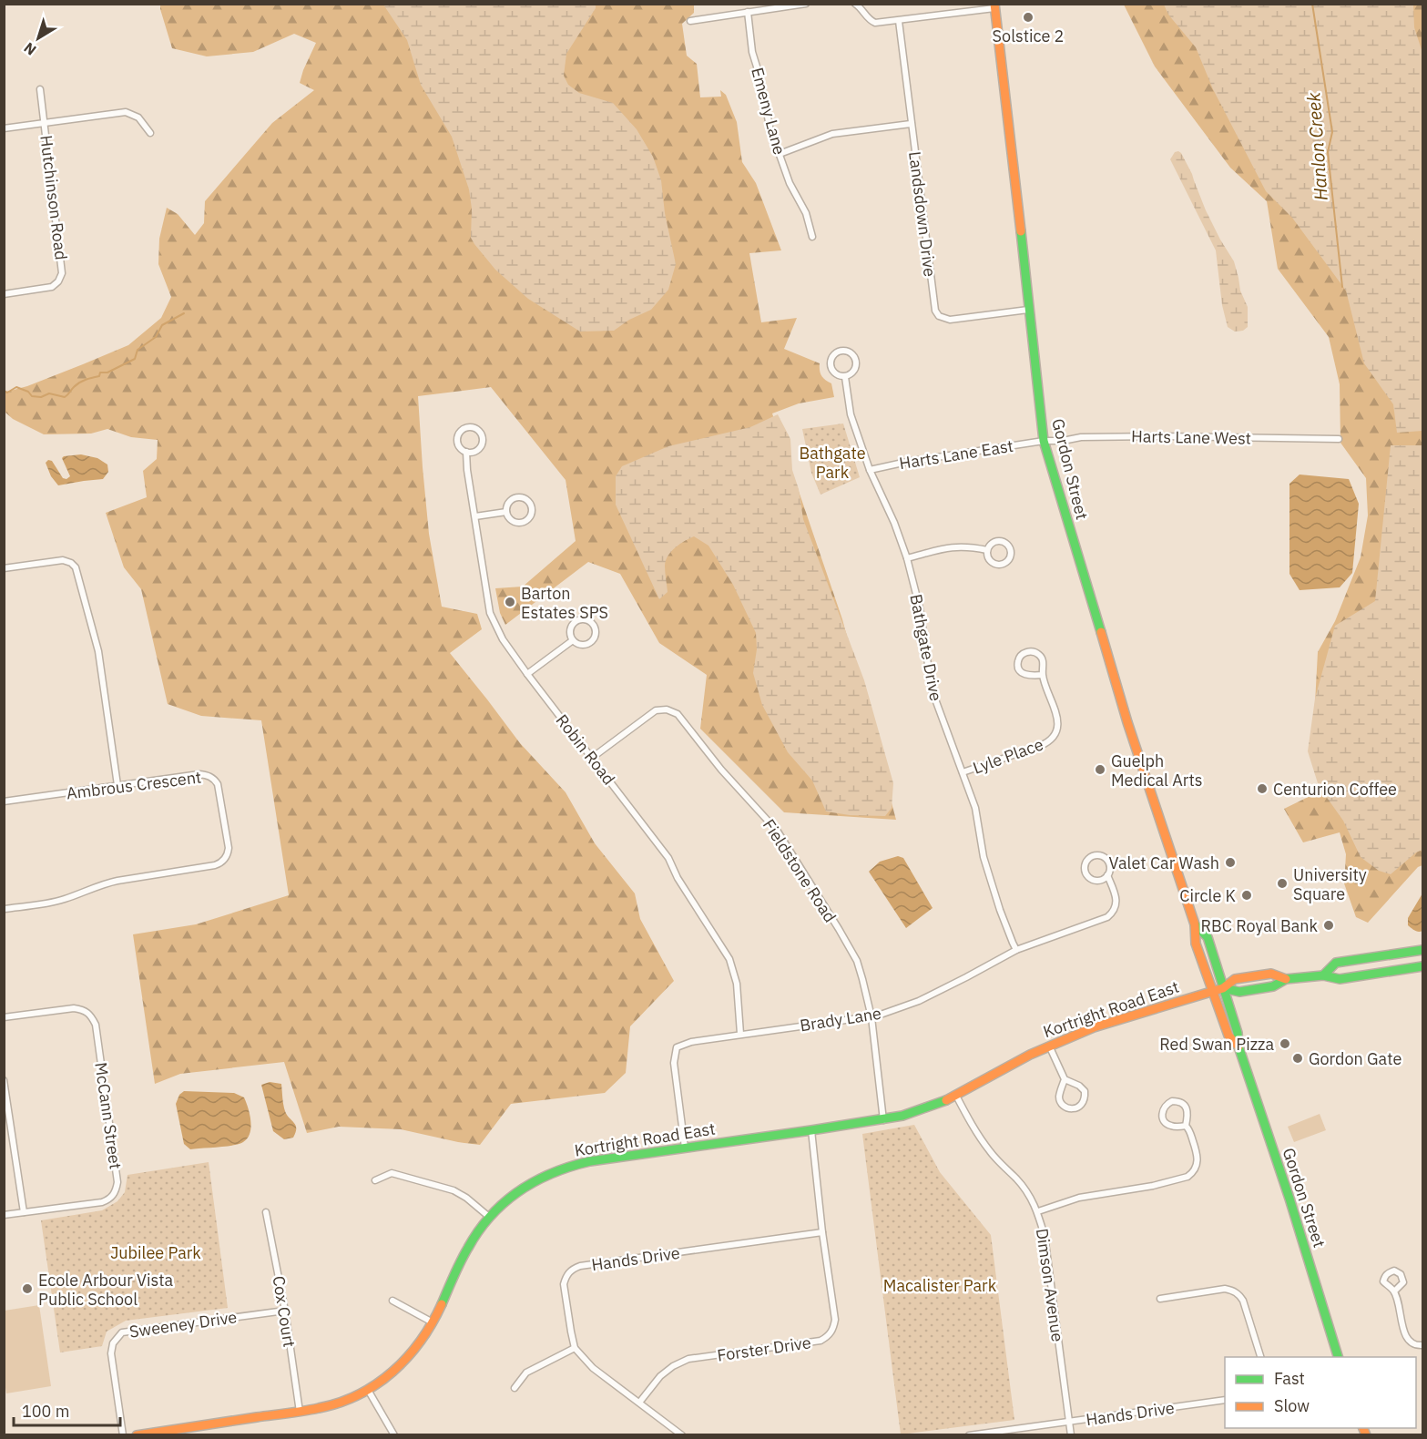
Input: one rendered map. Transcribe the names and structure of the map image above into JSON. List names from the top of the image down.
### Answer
{
  "streets": {
    "street": [
      "Emeny Lane",
      "Hutchinson Road",
      "Landsdown Drive",
      "Harts Lane West",
      "Harts Lane East",
      "Gordon Street",
      "Bathgate Drive",
      "Robin Road",
      "Lyle Place",
      "Ambrous Crescent",
      "Fieldstone Road",
      "Kortright Road East",
      "Brady Lane",
      "McCann Street",
      "Hands Drive",
      "Dimson Avenue",
      "Cox Court",
      "Sweeney Drive",
      "Forster Drive"
    ]
  },
  "crossings": [
    ["Landsdown Drive", "Gordon Street"],
    ["Harts Lane West", "Harts Lane East"],
    ["Harts Lane West", "Gordon Street"],
    ["Harts Lane East", "Gordon Street"],
    ["Harts Lane East", "Bathgate Drive"],
    ["Gordon Street", "Kortright Road East"],
    ["Bathgate Drive", "Lyle Place"],
    ["Bathgate Drive", "Brady Lane"],
    ["Robin Road", "Fieldstone Road"],
    ["Robin Road", "Brady Lane"],
    ["Fieldstone Road", "Kortright Road East"],
    ["Fieldstone Road", "Brady Lane"],
    ["Kortright Road East", "Brady Lane"],
    ["Kortright Road East", "Dimson Avenue"],
    ["Kortright Road East", "Cox Court"],
    ["Kortright Road East", "Forster Drive"],
    ["Hands Drive", "Dimson Avenue"],
    ["Hands Drive", "Forster Drive"],
    ["Cox Court", "Sweeney Drive"]
  ],
  "water": ["Hanlon Creek"],
  "parks": ["Bathgate Park", "Jubilee Park", "Macalister Park"],
  "places": [
    "Solstice 2",
    "Barton Estates SPS",
    "Guelph Medical Arts",
    "Centurion Coffee",
    "Valet Car Wash",
    "University Square",
    "Circle K",
    "RBC Royal Bank",
    "Red Swan Pizza",
    "Gordon Gate",
    "Ecole Arbour Vista Public School"
  ],
  "legend": ["Fast", "Slow"],
  "scale_bar": "100 m",
  "north": "bottom left"
}
